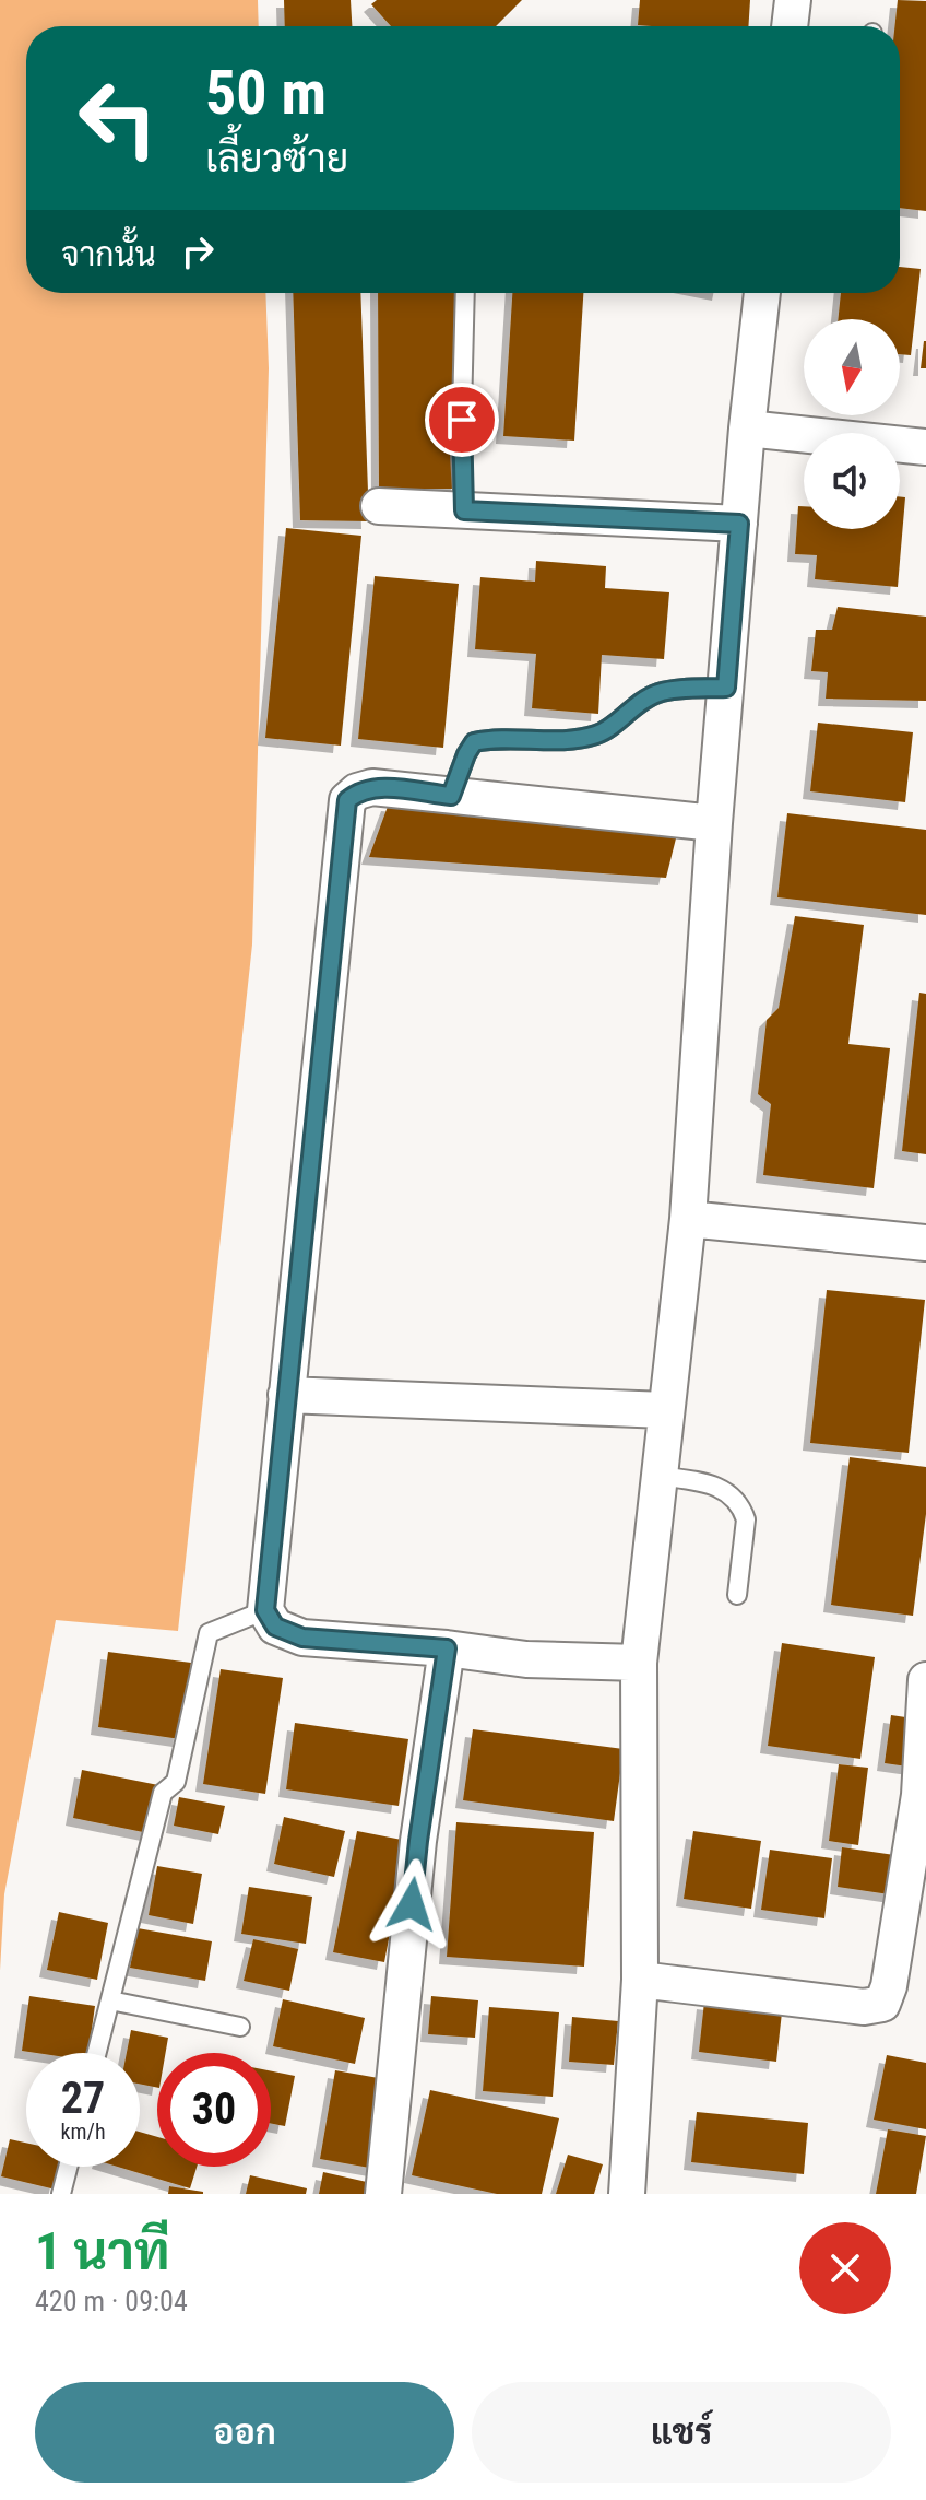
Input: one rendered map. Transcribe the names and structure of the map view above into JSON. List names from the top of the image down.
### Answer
{
  "north": "bottom",
  "page": {
    "turn": ["50 m", "เลี้ยวซ้าย"],
    "then": "จากนั้น",
    "speed": "27 km/h",
    "limit": "30",
    "heading": ["1 นาที", "420 m · 09:04"],
    "buttons": ["ออก", "แชร์"]
  }
}
